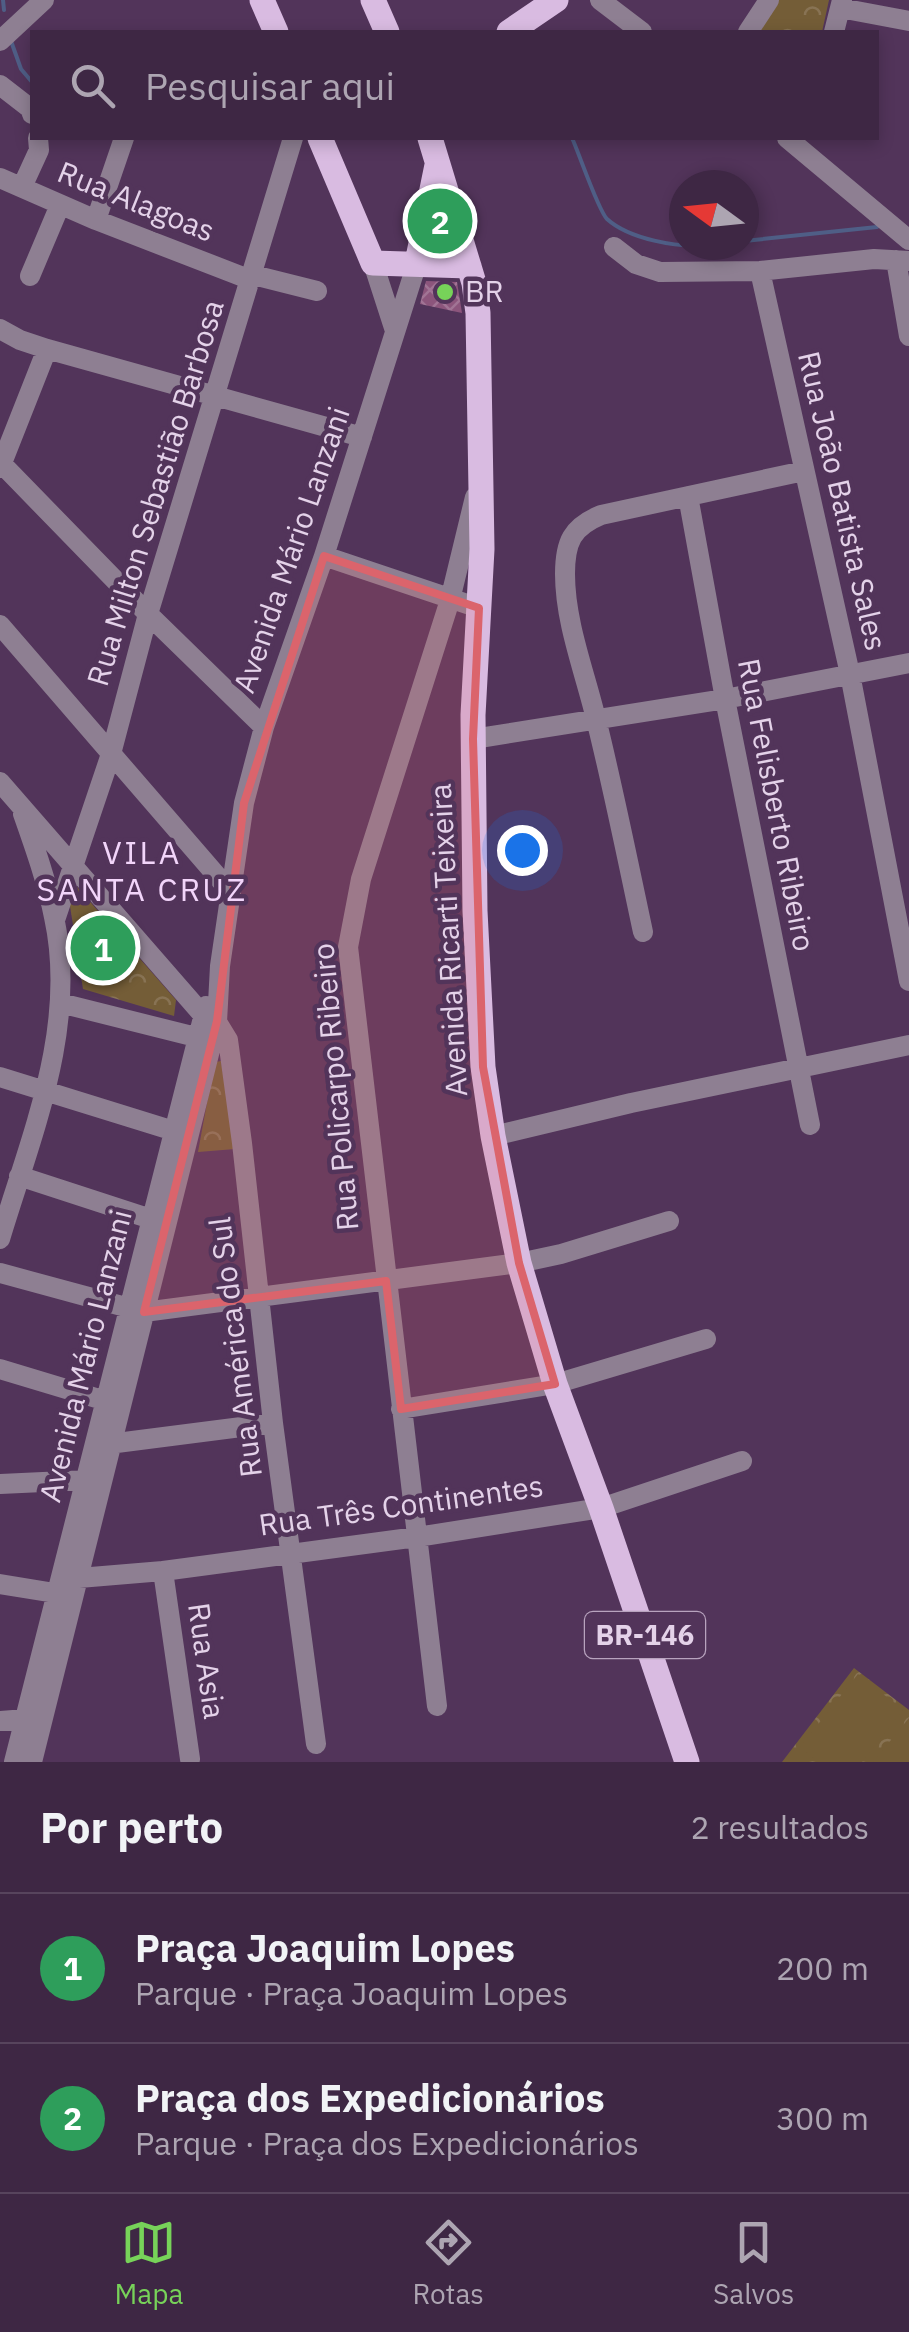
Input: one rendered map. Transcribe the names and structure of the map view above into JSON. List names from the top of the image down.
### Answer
{
  "streets": {
    "main road": ["Avenida Ricarti Teixeira", "BR-146"],
    "street": [
      "Rua Alagoas",
      "Rua Milton Sebastião Barbosa",
      "Rua João Batista Sales",
      "Avenida Mário Lanzani",
      "Rua Felisberto Ribeiro",
      "Rua Policarpo Ribeiro",
      "Rua América do Sul",
      "Rua Três Continentes",
      "Rua Asia"
    ]
  },
  "crossings": [
    ["Rua Alagoas", "Rua Milton Sebastião Barbosa"],
    ["Rua Milton Sebastião Barbosa", "Rua América do Sul"],
    ["Avenida Mário Lanzani", "Rua América do Sul"],
    ["Avenida Mário Lanzani", "Rua Três Continentes"],
    ["Avenida Ricarti Teixeira", "Rua Policarpo Ribeiro"],
    ["Avenida Ricarti Teixeira", "Rua Três Continentes"],
    ["Avenida Ricarti Teixeira", "BR-146"],
    ["Rua Policarpo Ribeiro", "Rua Três Continentes"],
    ["Rua América do Sul", "Rua Três Continentes"],
    ["Rua Três Continentes", "Rua Asia"]
  ],
  "districts": ["VILA SANTA CRUZ"],
  "places": ["BR"],
  "north": "left",
  "page": {
    "search": "Pesquisar aqui",
    "pins": ["2", "1"],
    "heading": ["Por perto", "2 resultados"],
    "list": [
      {
        "mark": "1",
        "name": "Praça Joaquim Lopes",
        "note": "Parque · Praça Joaquim Lopes",
        "value": "200 m"
      },
      {
        "mark": "2",
        "name": "Praça dos Expedicionários",
        "note": "Parque · Praça dos Expedicionários",
        "value": "300 m"
      }
    ],
    "nav": ["Mapa", "Rotas", "Salvos"]
  }
}
